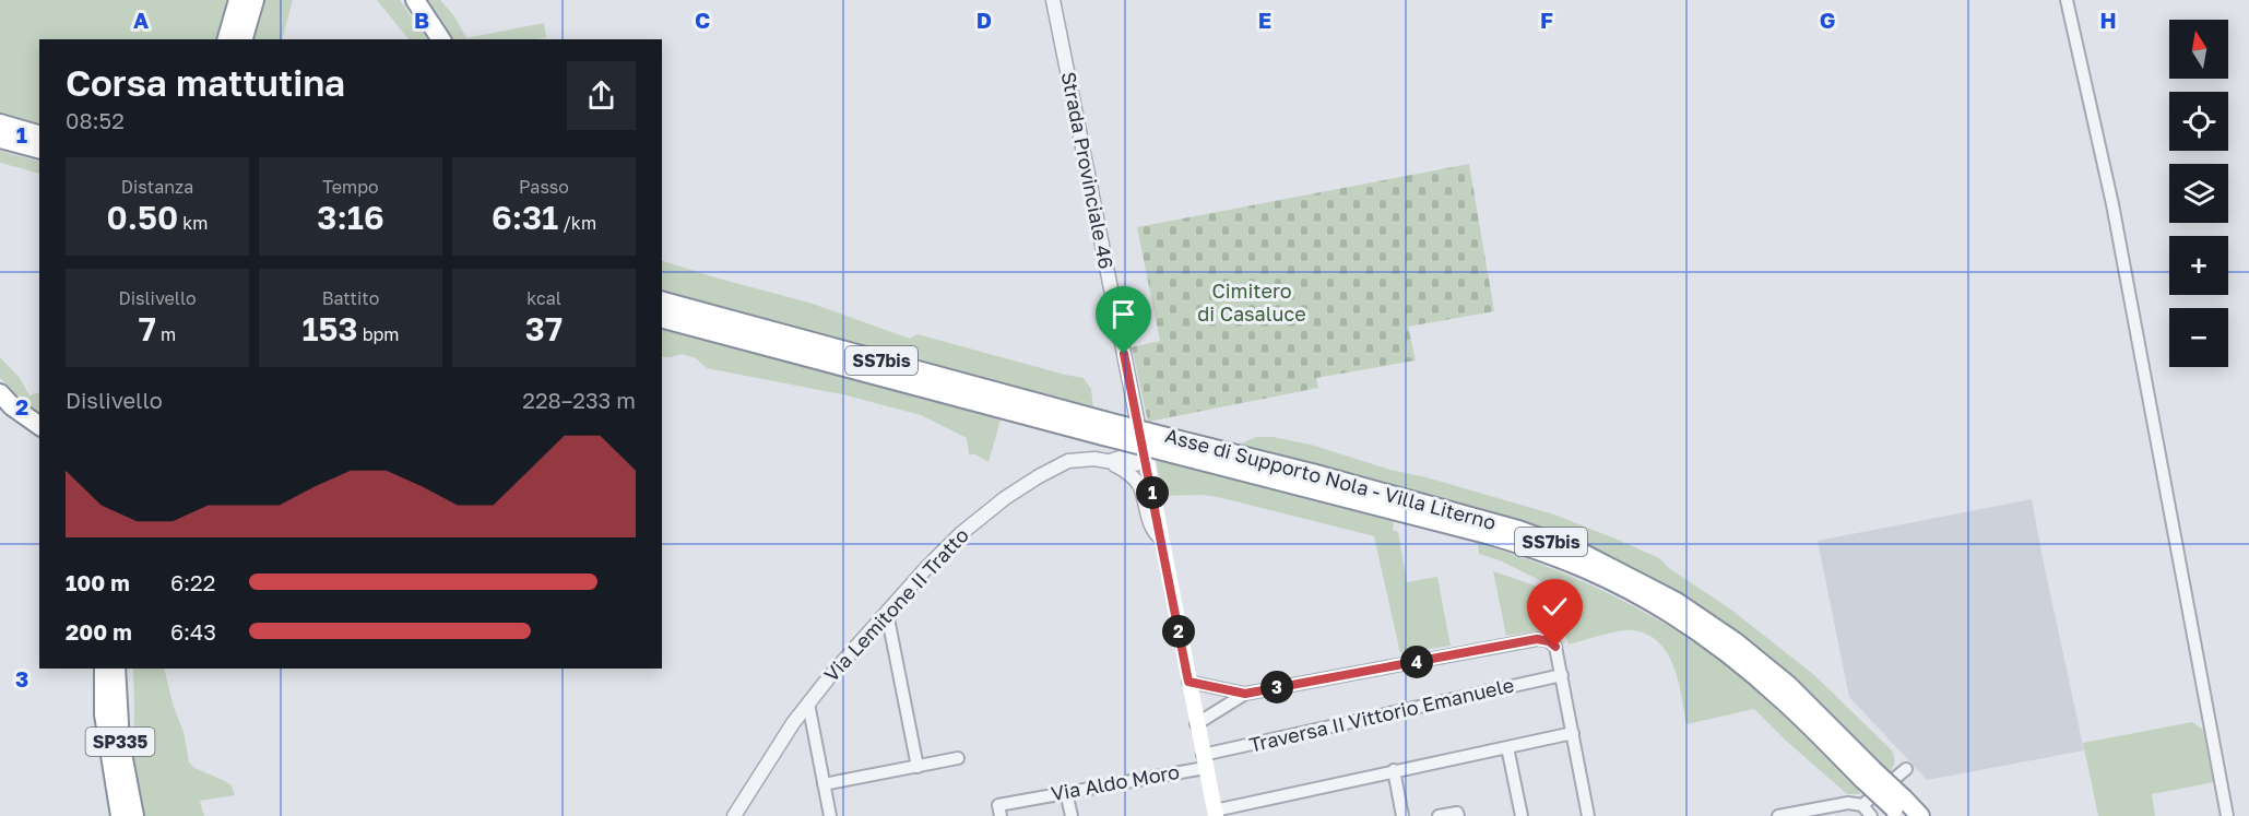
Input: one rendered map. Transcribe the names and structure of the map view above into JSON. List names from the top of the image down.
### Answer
{
  "streets": {
    "highway": ["SS7bis", "Asse di Supporto Nola - Villa Literno", "SP335"],
    "street": [
      "Strada Provinciale 46",
      "Via Lemitone II Tratto",
      "Traversa II Vittorio Emanuele",
      "Via Aldo Moro"
    ]
  },
  "crossings": [
    ["Strada Provinciale 46", "Via Lemitone II Tratto"],
    ["Traversa II Vittorio Emanuele", "Via Aldo Moro"]
  ],
  "parks": ["Cimitero di Casaluce"],
  "north": "top",
  "page": {
    "map_buttons": ["+", "−"],
    "heading": ["Corsa mattutina", "08:52"],
    "stats": [
      ["Distanza", "0.50 km"],
      ["Tempo", "3:16"],
      ["Passo", "6:31 /km"],
      ["Dislivello", "7 m"],
      ["Battito", "153 bpm"],
      ["kcal", "37"]
    ],
    "chart": ["Dislivello", "228–233 m"],
    "pins": [
      "1",
      "2",
      "4",
      "3"
    ],
    "list": [
      {
        "name": "100 m",
        "note": "6:22"
      },
      {
        "name": "200 m",
        "note": "6:43"
      }
    ]
  },
  "grid": {
    "columns": [
      "A",
      "B",
      "C",
      "D",
      "E",
      "F",
      "G",
      "H"
    ],
    "rows": ["1", "2", "3"]
  }
}
